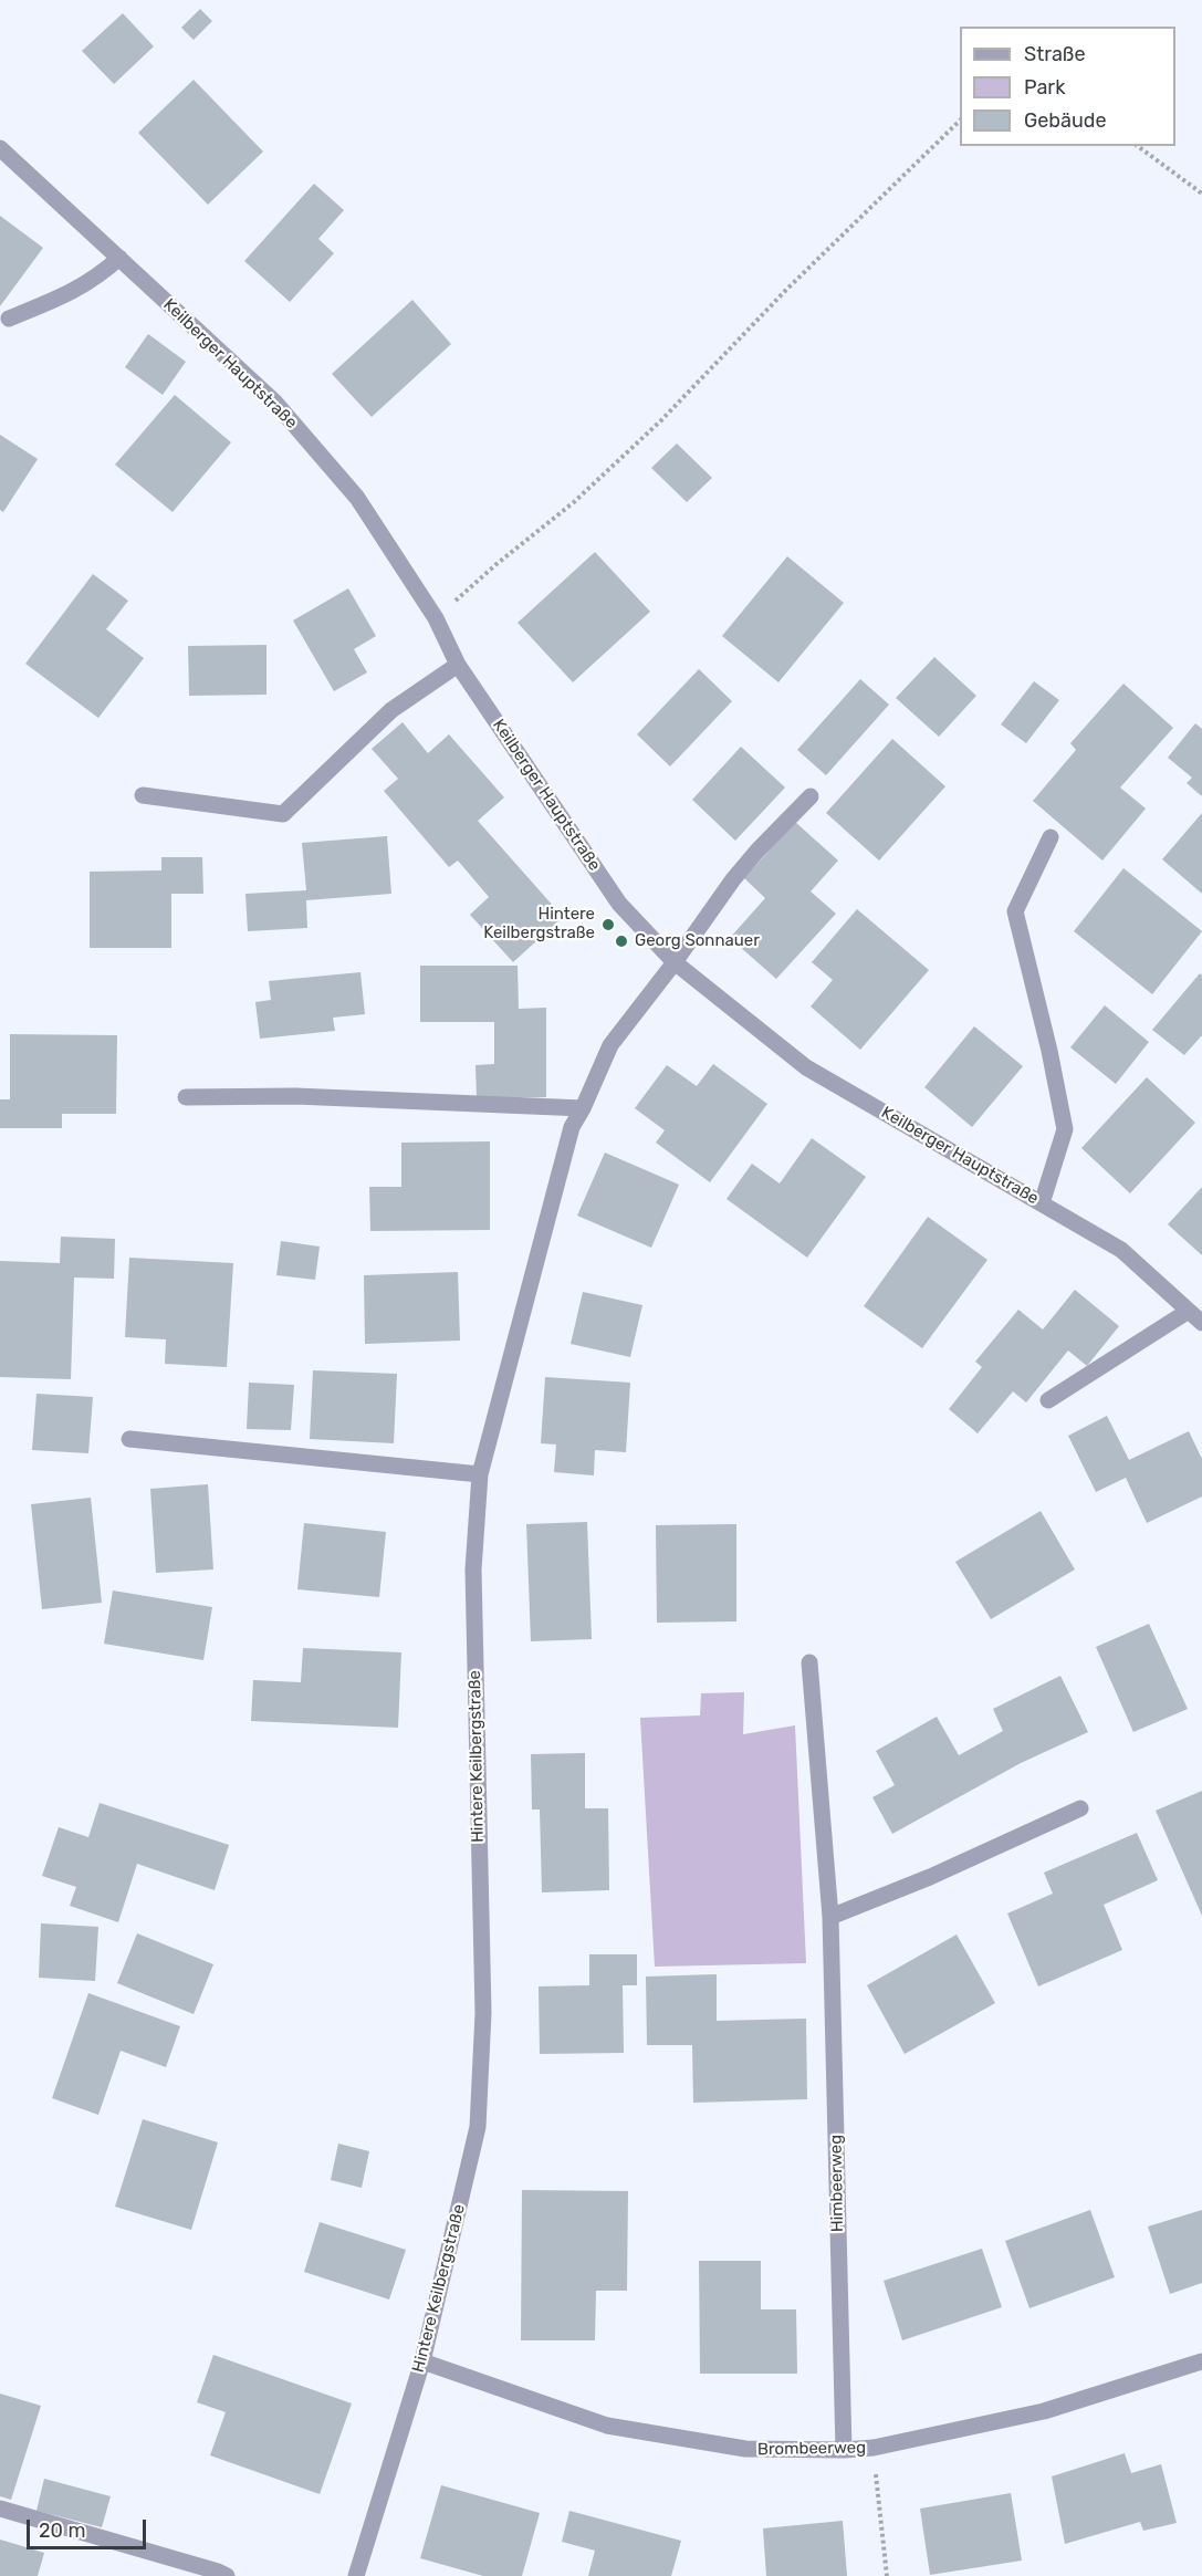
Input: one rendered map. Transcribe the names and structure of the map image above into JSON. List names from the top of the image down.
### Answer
{
  "streets": {
    "street": [
      "Keilberger Hauptstraße",
      "Hintere Keilbergstraße",
      "Himbeerweg",
      "Brombeerweg"
    ]
  },
  "crossings": [
    ["Keilberger Hauptstraße", "Hintere Keilbergstraße"],
    ["Hintere Keilbergstraße", "Brombeerweg"],
    ["Himbeerweg", "Brombeerweg"]
  ],
  "places": ["Hintere Keilbergstraße", "Georg Sonnauer"],
  "legend": ["Straße", "Park", "Gebäude"],
  "scale_bar": "20 m"
}
